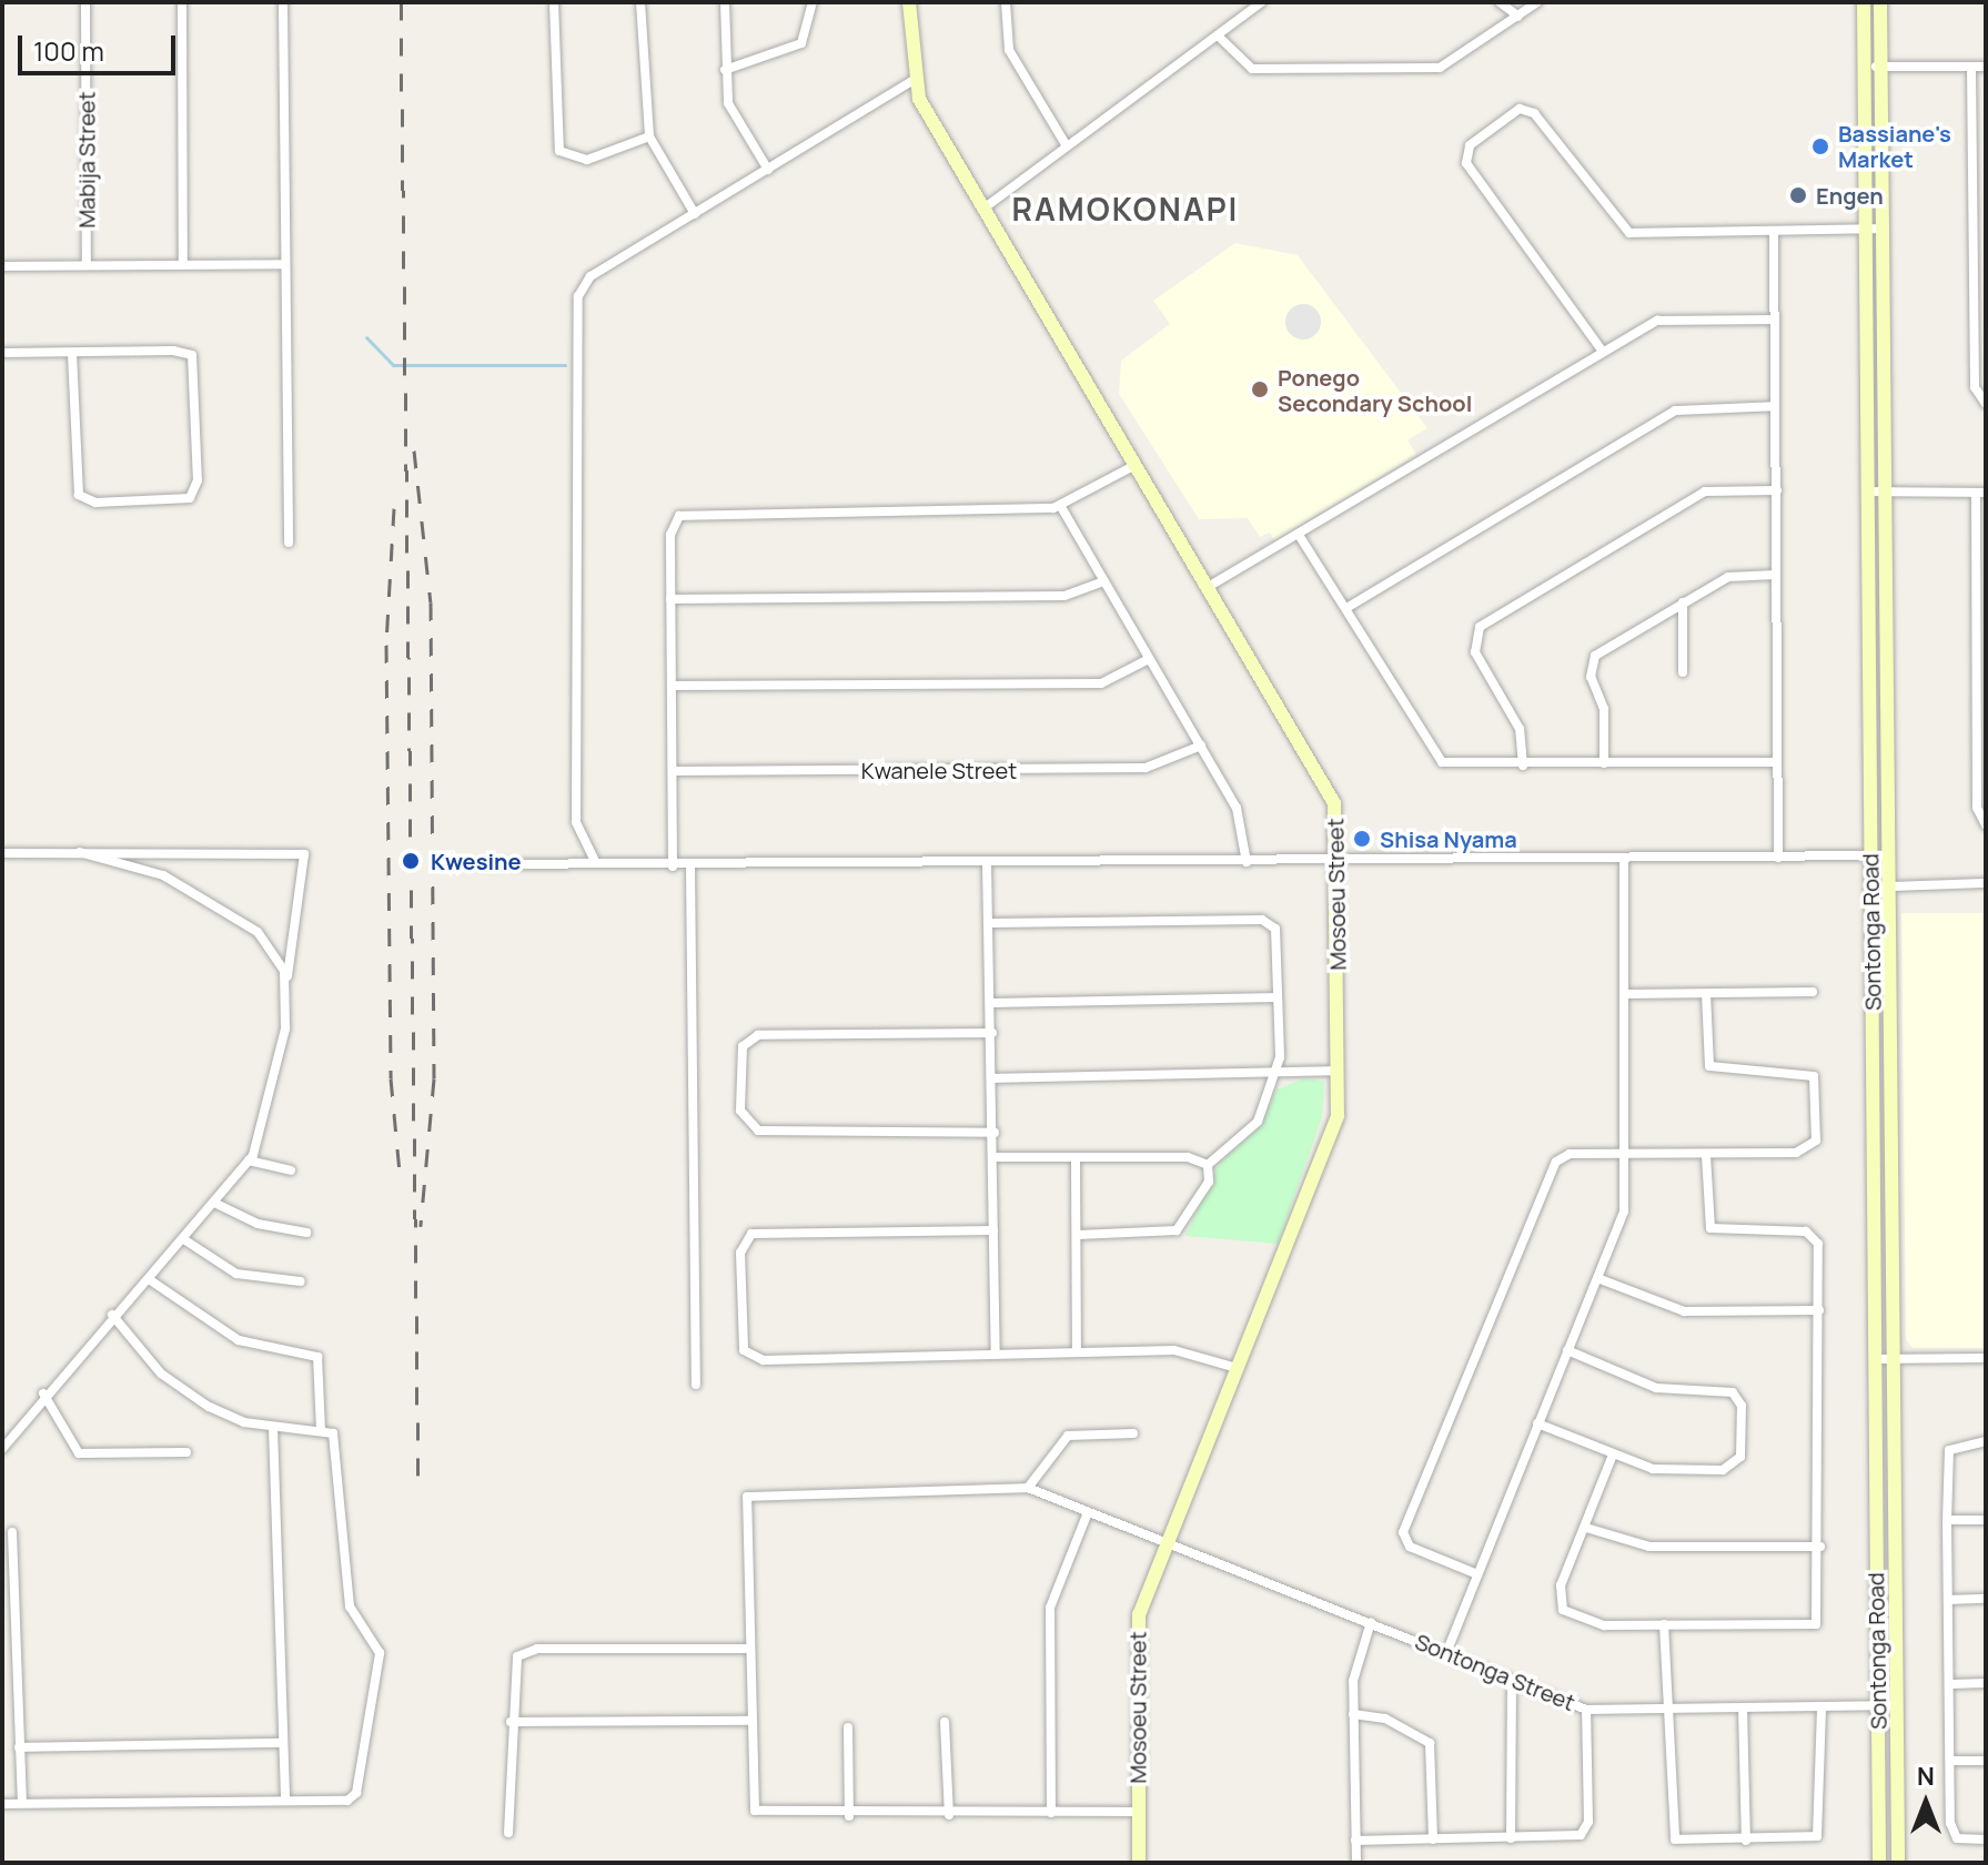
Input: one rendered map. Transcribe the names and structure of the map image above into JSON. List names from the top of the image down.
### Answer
{
  "streets": {
    "main road": ["Mosoeu Street", "Sontonga Road"],
    "street": ["Mabija Street", "Kwanele Street", "Sontonga Street"]
  },
  "crossings": [
    ["Mosoeu Street", "Sontonga Street"],
    ["Sontonga Road", "Sontonga Street"]
  ],
  "districts": ["RAMOKONAPI"],
  "places": [
    "Bassiane's Market",
    "Engen",
    "Ponego Secondary School",
    "Shisa Nyama",
    "Kwesine"
  ],
  "scale_bar": "100 m",
  "north": "top"
}
